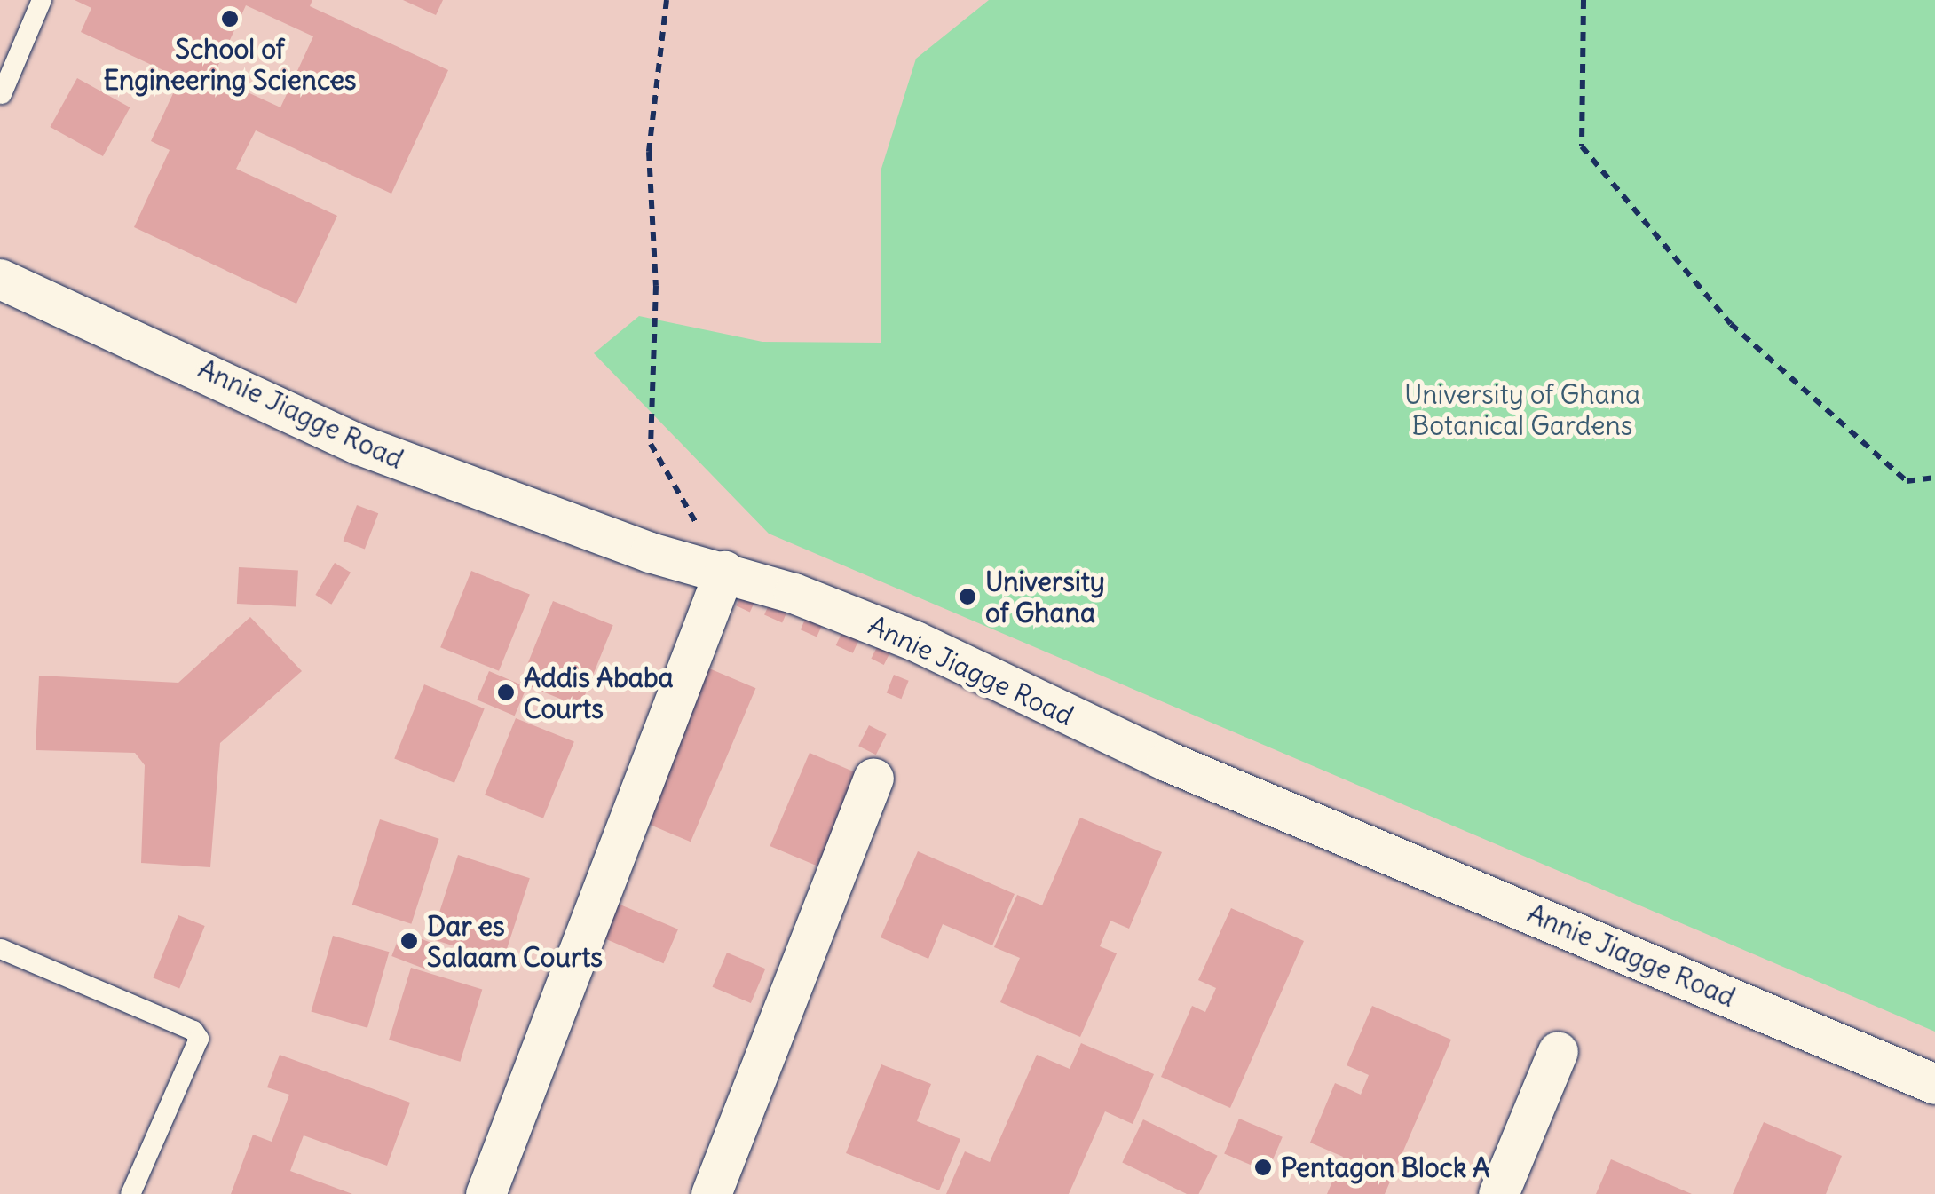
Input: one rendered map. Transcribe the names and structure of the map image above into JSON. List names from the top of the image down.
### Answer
{
  "streets": {
    "street": ["Annie Jiagge Road"]
  },
  "parks": ["University of Ghana Botanical Gardens"],
  "places": [
    "School of Engineering Sciences",
    "University of Ghana",
    "Addis Ababa Courts",
    "Dar es Salaam Courts",
    "Pentagon Block A"
  ]
}
